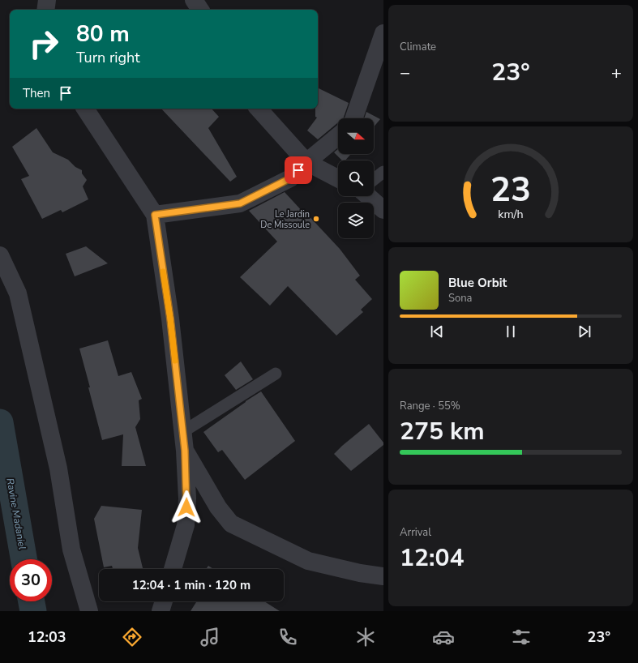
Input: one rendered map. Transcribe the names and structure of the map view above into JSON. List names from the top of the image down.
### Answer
{
  "water": ["Ravine Madaniel"],
  "places": ["Le Jardin De Missoule"],
  "north": "right",
  "page": {
    "tile": [
      "Climate",
      ["Range · 55%", "275 km"],
      ["Arrival", "12:04"]
    ],
    "turn": ["80 m", "Turn right"],
    "heat": ["−", "23°", "+"],
    "then": "Then",
    "song": ["Blue Orbit", "Sona"],
    "limit": "30",
    "trip": "12:04 · 1 min · 120 m",
    "tabs": ["12:03", "23°"],
    "gauge": ["23", "km/h"]
  }
}
